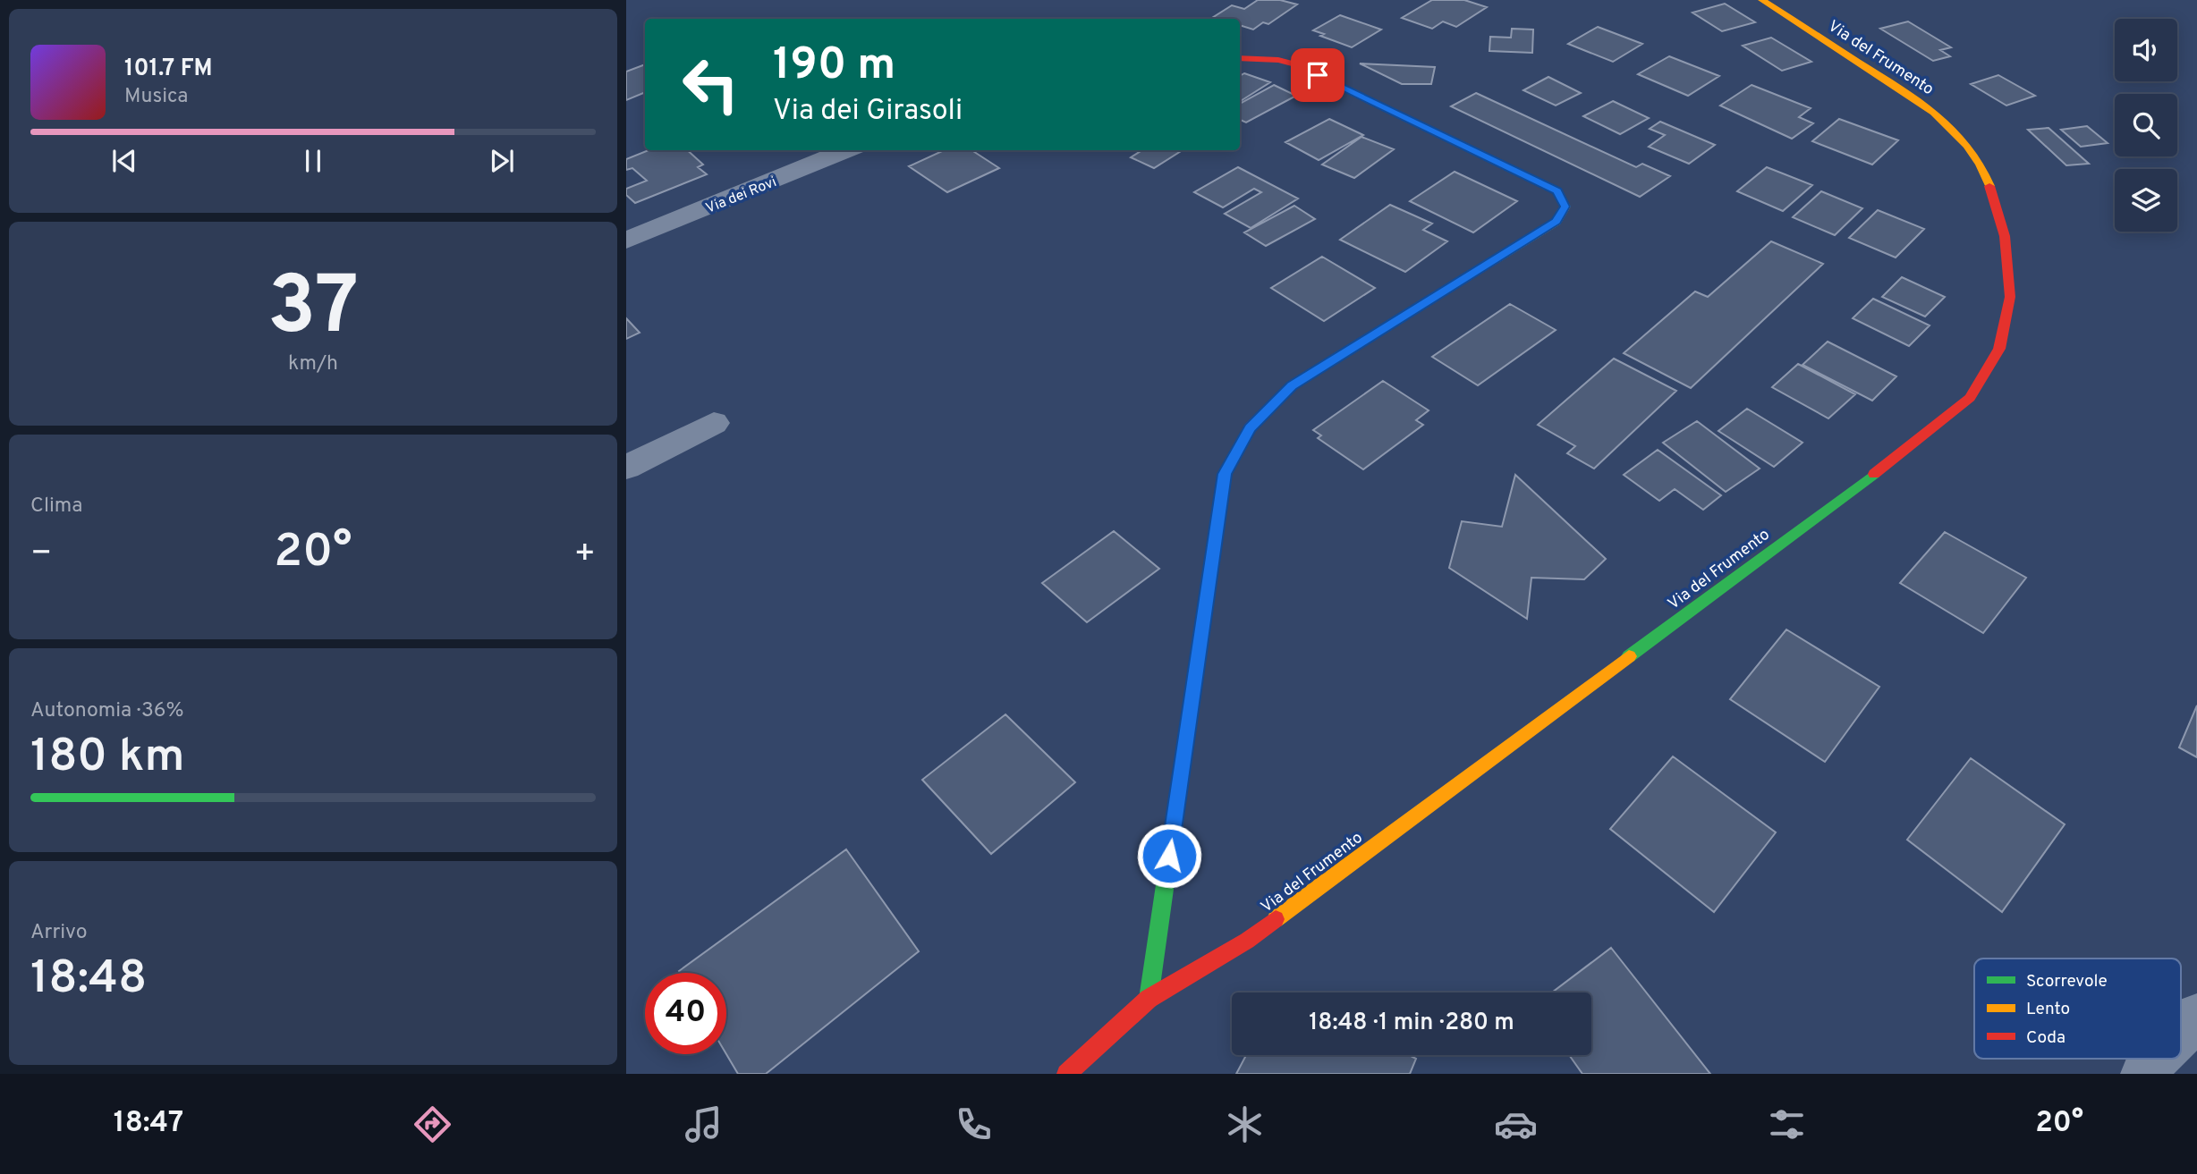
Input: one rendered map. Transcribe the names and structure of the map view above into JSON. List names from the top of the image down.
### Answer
{
  "streets": {
    "street": ["Via del Frumento", "Via dei Rovi"]
  },
  "legend": ["Scorrevole", "Lento", "Coda"],
  "page": {
    "turn": ["190 m", "Via dei Girasoli"],
    "song": ["101.7 FM", "Musica"],
    "tile": [
      ["37", "km/h"],
      "Clima",
      ["Autonomia · 36%", "180 km"],
      ["Arrivo", "18:48"]
    ],
    "heat": ["−", "20°", "+"],
    "limit": "40",
    "trip": "18:48 · 1 min · 280 m",
    "tabs": ["18:47", "20°"]
  }
}
